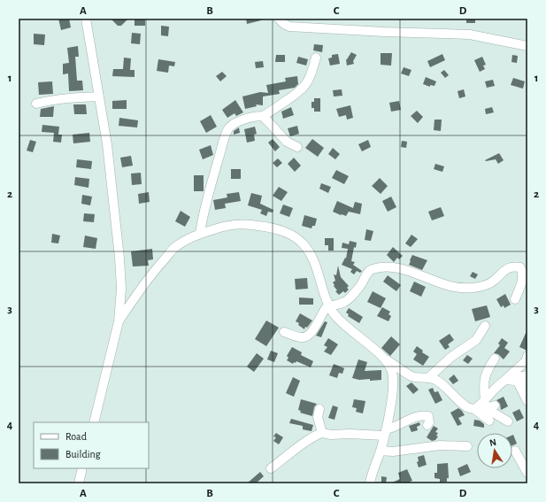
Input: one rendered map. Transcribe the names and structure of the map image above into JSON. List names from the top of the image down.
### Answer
{
  "legend": ["Road", "Building"],
  "north": "top",
  "grid": {
    "columns": [
      "A",
      "B",
      "C",
      "D"
    ],
    "rows": [
      "1",
      "2",
      "3",
      "4"
    ]
  }
}
